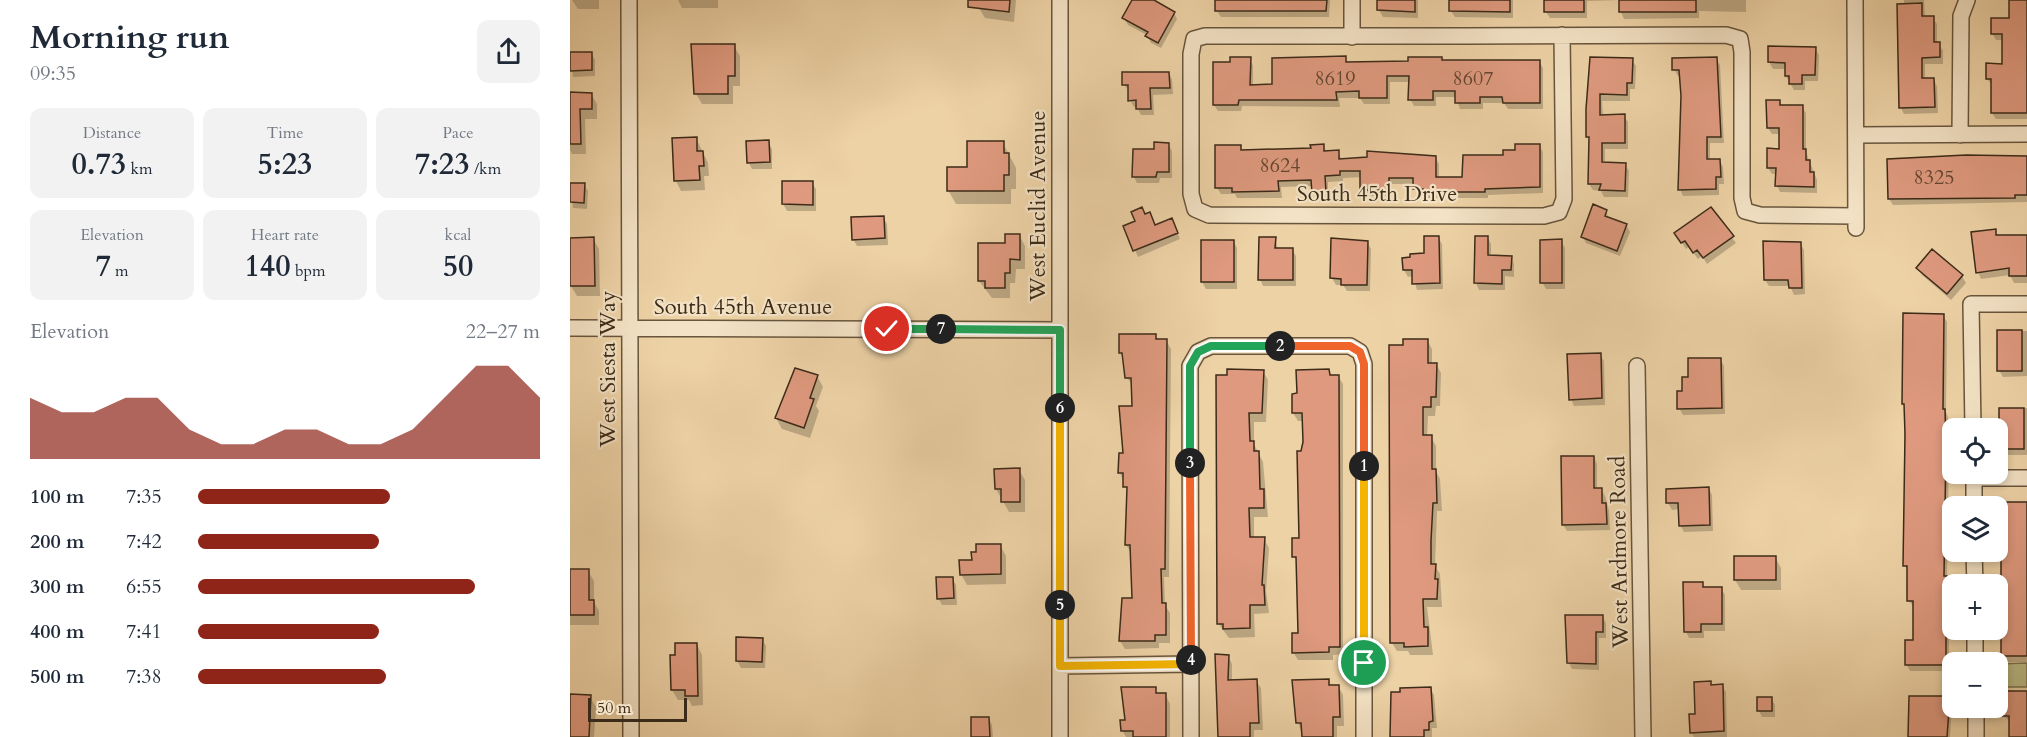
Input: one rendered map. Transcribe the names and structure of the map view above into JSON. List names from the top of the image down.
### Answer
{
  "streets": {
    "street": [
      "South 45th Drive",
      "West Euclid Avenue",
      "South 45th Avenue",
      "West Siesta Way",
      "West Ardmore Road"
    ]
  },
  "crossings": [
    ["West Euclid Avenue", "South 45th Avenue"],
    ["South 45th Avenue", "West Siesta Way"]
  ],
  "house_numbers": [
    "8619",
    "8607",
    "8624",
    "8325"
  ],
  "scale_bar": "50 m",
  "page": {
    "heading": ["Morning run", "09:35"],
    "stats": [
      ["Distance", "0.73 km"],
      ["Time", "5:23"],
      ["Pace", "7:23 /km"],
      ["Elevation", "7 m"],
      ["Heart rate", "140 bpm"],
      ["kcal", "50"]
    ],
    "chart": ["Elevation", "22–27 m"],
    "pins": [
      "7",
      "2",
      "6",
      "3",
      "1",
      "5",
      "4"
    ],
    "map_buttons": ["+", "−"],
    "list": [
      {
        "name": "100 m",
        "note": "7:35"
      },
      {
        "name": "200 m",
        "note": "7:42"
      },
      {
        "name": "300 m",
        "note": "6:55"
      },
      {
        "name": "400 m",
        "note": "7:41"
      },
      {
        "name": "500 m",
        "note": "7:38"
      }
    ],
    "scale": "50 m"
  }
}
